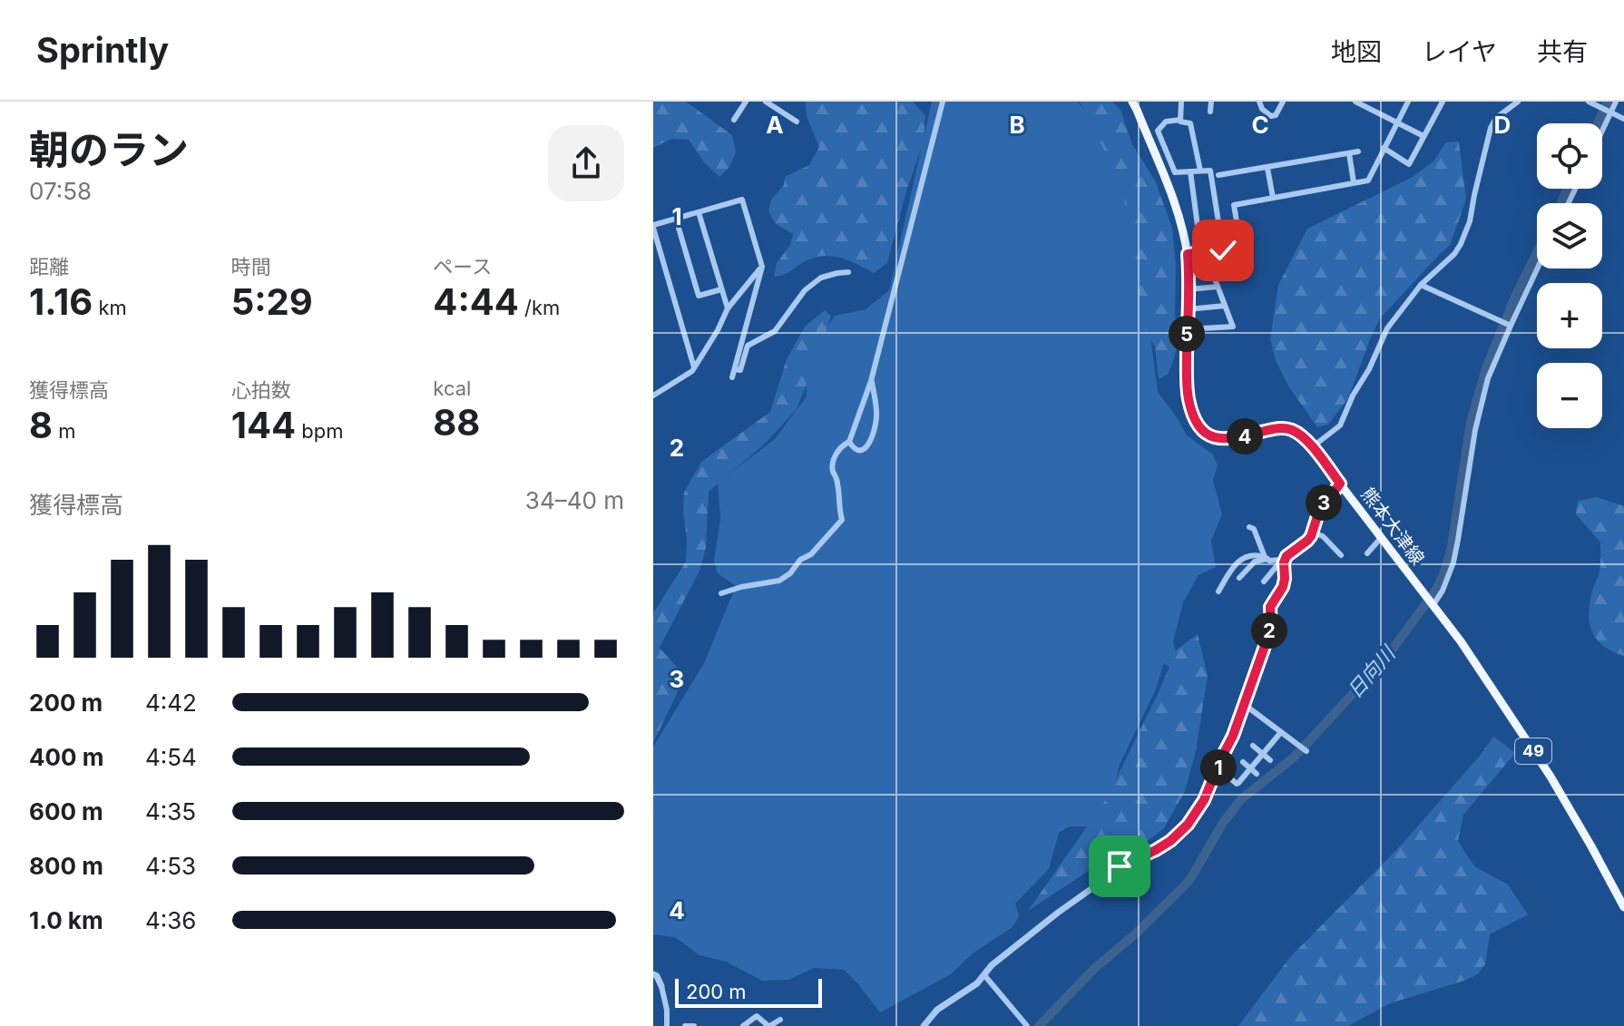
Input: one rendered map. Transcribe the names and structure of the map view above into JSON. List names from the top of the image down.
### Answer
{
  "streets": {
    "main road": ["熊本大津線", "49"]
  },
  "water": ["日向川"],
  "scale_bar": "200 m",
  "page": {
    "header": "Sprintly",
    "nav": ["地図", "レイヤ", "共有"],
    "heading": ["朝のラン", "07:58"],
    "map_buttons": ["+", "−"],
    "stats": [
      ["距離", "1.16 km"],
      ["時間", "5:29"],
      ["ペース", "4:44 /km"],
      ["獲得標高", "8 m"],
      ["心拍数", "144 bpm"],
      ["kcal", "88"]
    ],
    "pins": [
      "5",
      "4",
      "3",
      "2",
      "1"
    ],
    "chart": ["獲得標高", "34–40 m"],
    "list": [
      {
        "name": "200 m",
        "note": "4:42"
      },
      {
        "name": "400 m",
        "note": "4:54"
      },
      {
        "name": "600 m",
        "note": "4:35"
      },
      {
        "name": "800 m",
        "note": "4:53"
      },
      {
        "name": "1.0 km",
        "note": "4:36"
      }
    ],
    "scale": "200 m"
  },
  "grid": {
    "columns": [
      "A",
      "B",
      "C",
      "D"
    ],
    "rows": [
      "1",
      "2",
      "3",
      "4"
    ]
  }
}
